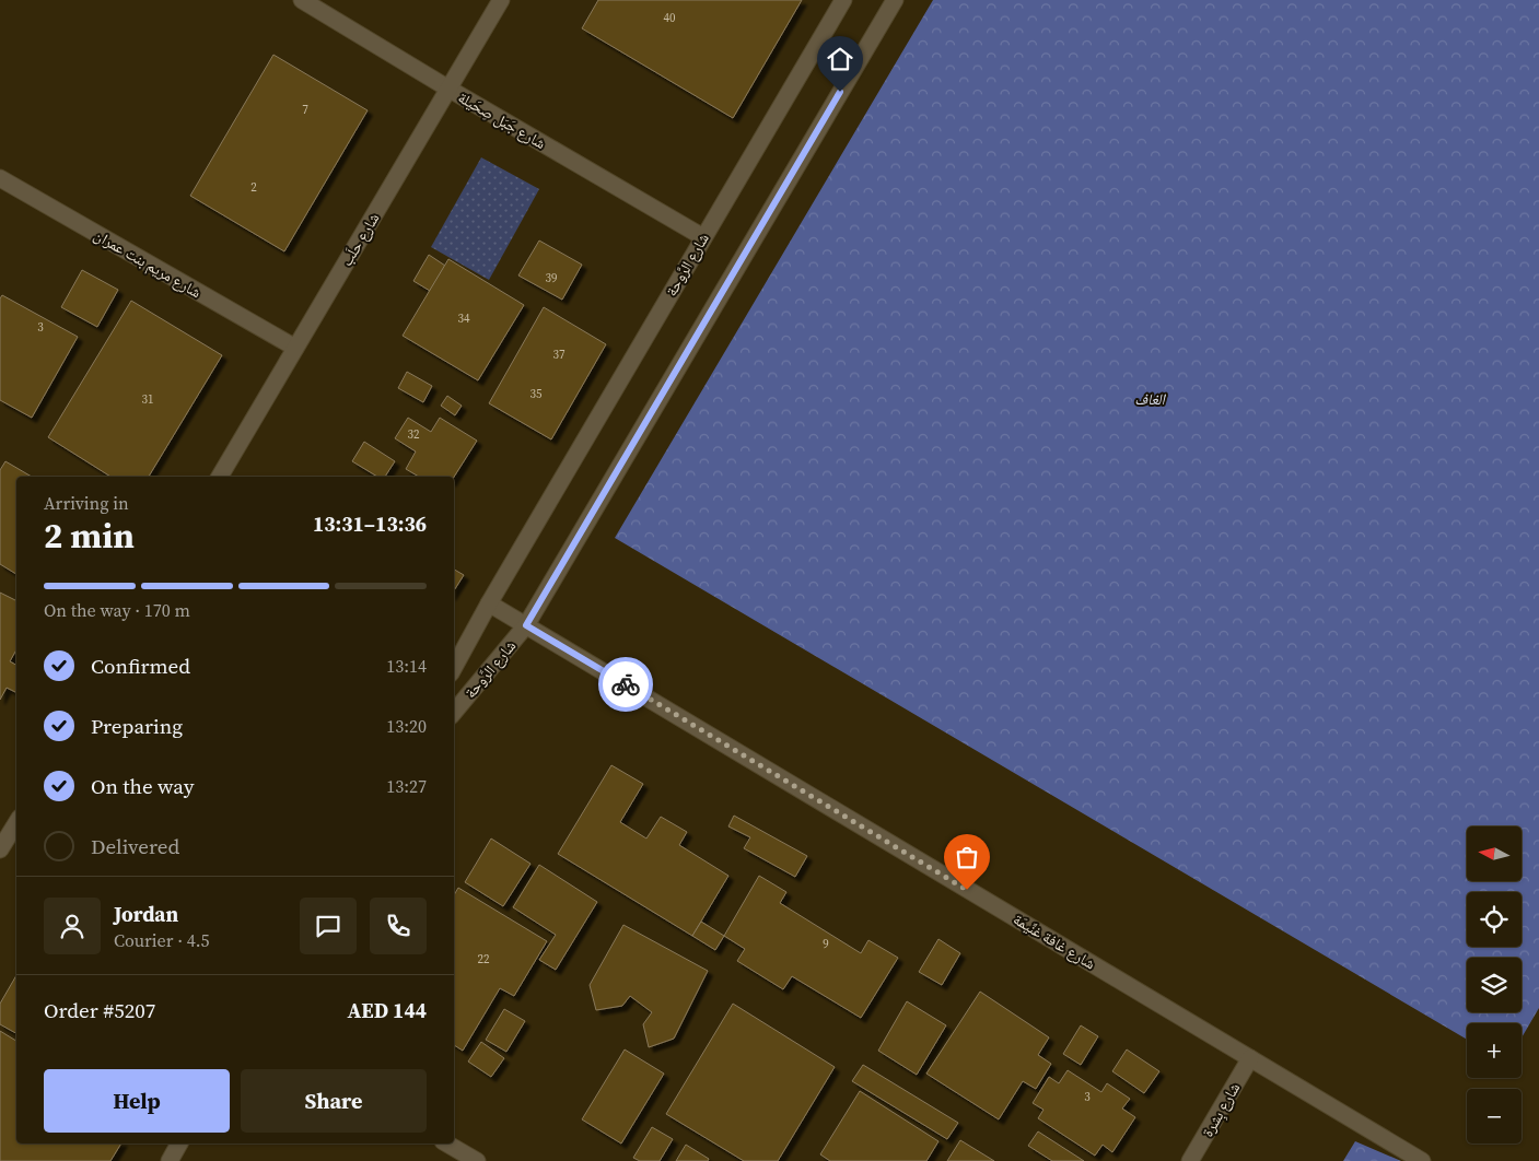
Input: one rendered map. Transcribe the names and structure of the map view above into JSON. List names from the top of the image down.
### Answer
{
  "streets": {
    "street": [
      "شارع جَبَل صِحَيلة",
      "شارع حلَب",
      "شارع مريم بنت عمران",
      "شارع الرَّوحة",
      "شارع غافة غنَّيمَة",
      "شارع بِشرة"
    ]
  },
  "crossings": [
    ["شارع جَبَل صِحَيلة", "شارع حلَب"],
    ["شارع جَبَل صِحَيلة", "شارع الرَّوحة"],
    ["شارع حلَب", "شارع مريم بنت عمران"],
    ["شارع الرَّوحة", "شارع غافة غنَّيمَة"],
    ["شارع غافة غنَّيمَة", "شارع بِشرة"]
  ],
  "parks": ["الغاف"],
  "house_numbers": [
    "40",
    "7",
    "2",
    "39",
    "34",
    "3",
    "37",
    "35",
    "31",
    "32",
    "9",
    "22",
    "3"
  ],
  "north": "left",
  "page": {
    "heading": ["2 min", "Arriving in", "13:31–13:36"],
    "panel": [
      "Jordan",
      "Courier · 4.5",
      "Order #5207",
      "AED 144"
    ],
    "bar": "On the way · 170 m",
    "list": [
      ["Confirmed", "13:14"],
      ["Preparing", "13:20"],
      ["On the way", "13:27"],
      "Delivered"
    ],
    "map_buttons": ["+", "−"],
    "buttons": ["Help", "Share"]
  }
}
